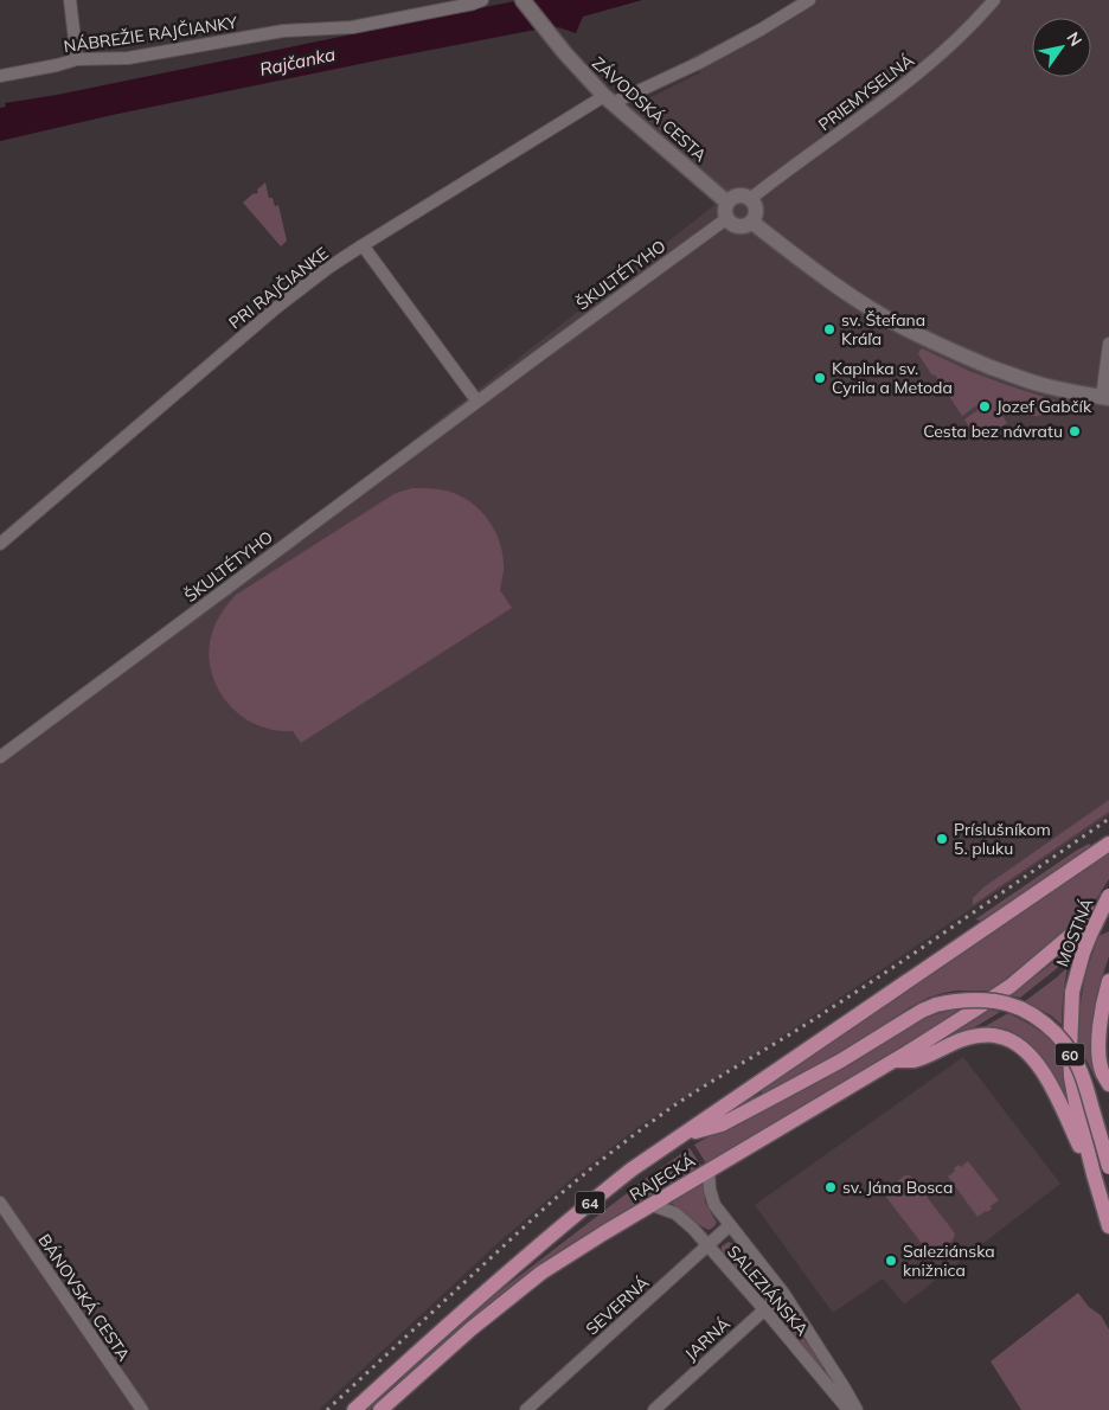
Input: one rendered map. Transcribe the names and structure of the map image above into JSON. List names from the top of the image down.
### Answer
{
  "streets": {
    "main road": [
      "MOSTNÁ",
      "60",
      "RAJECKÁ",
      "64"
    ],
    "street": [
      "NÁBREŽIE RAJČIANKY",
      "PRIEMYSELNÁ",
      "ZÁVODSKÁ CESTA",
      "ŠKULTÉTYHO",
      "PRI RAJČIANKE",
      "SALEZIÁNSKA",
      "BÁNOVSKÁ CESTA",
      "SEVERNÁ",
      "JARNÁ"
    ]
  },
  "crossings": [
    ["PRIEMYSELNÁ", "ZÁVODSKÁ CESTA"],
    ["PRIEMYSELNÁ", "ŠKULTÉTYHO"],
    ["ZÁVODSKÁ CESTA", "ŠKULTÉTYHO"],
    ["ZÁVODSKÁ CESTA", "PRI RAJČIANKE"],
    ["RAJECKÁ", "SALEZIÁNSKA"],
    ["SALEZIÁNSKA", "SEVERNÁ"],
    ["SALEZIÁNSKA", "JARNÁ"]
  ],
  "water": ["Rajčanka"],
  "places": [
    "sv. Štefana Kráľa",
    "Kaplnka sv. Cyrila a Metoda",
    "Jozef Gabčík",
    "Cesta bez návratu",
    "Príslušníkom 5. pluku",
    "sv. Jána Bosca",
    "Saleziánska knižnica"
  ],
  "north": "top right"
}
